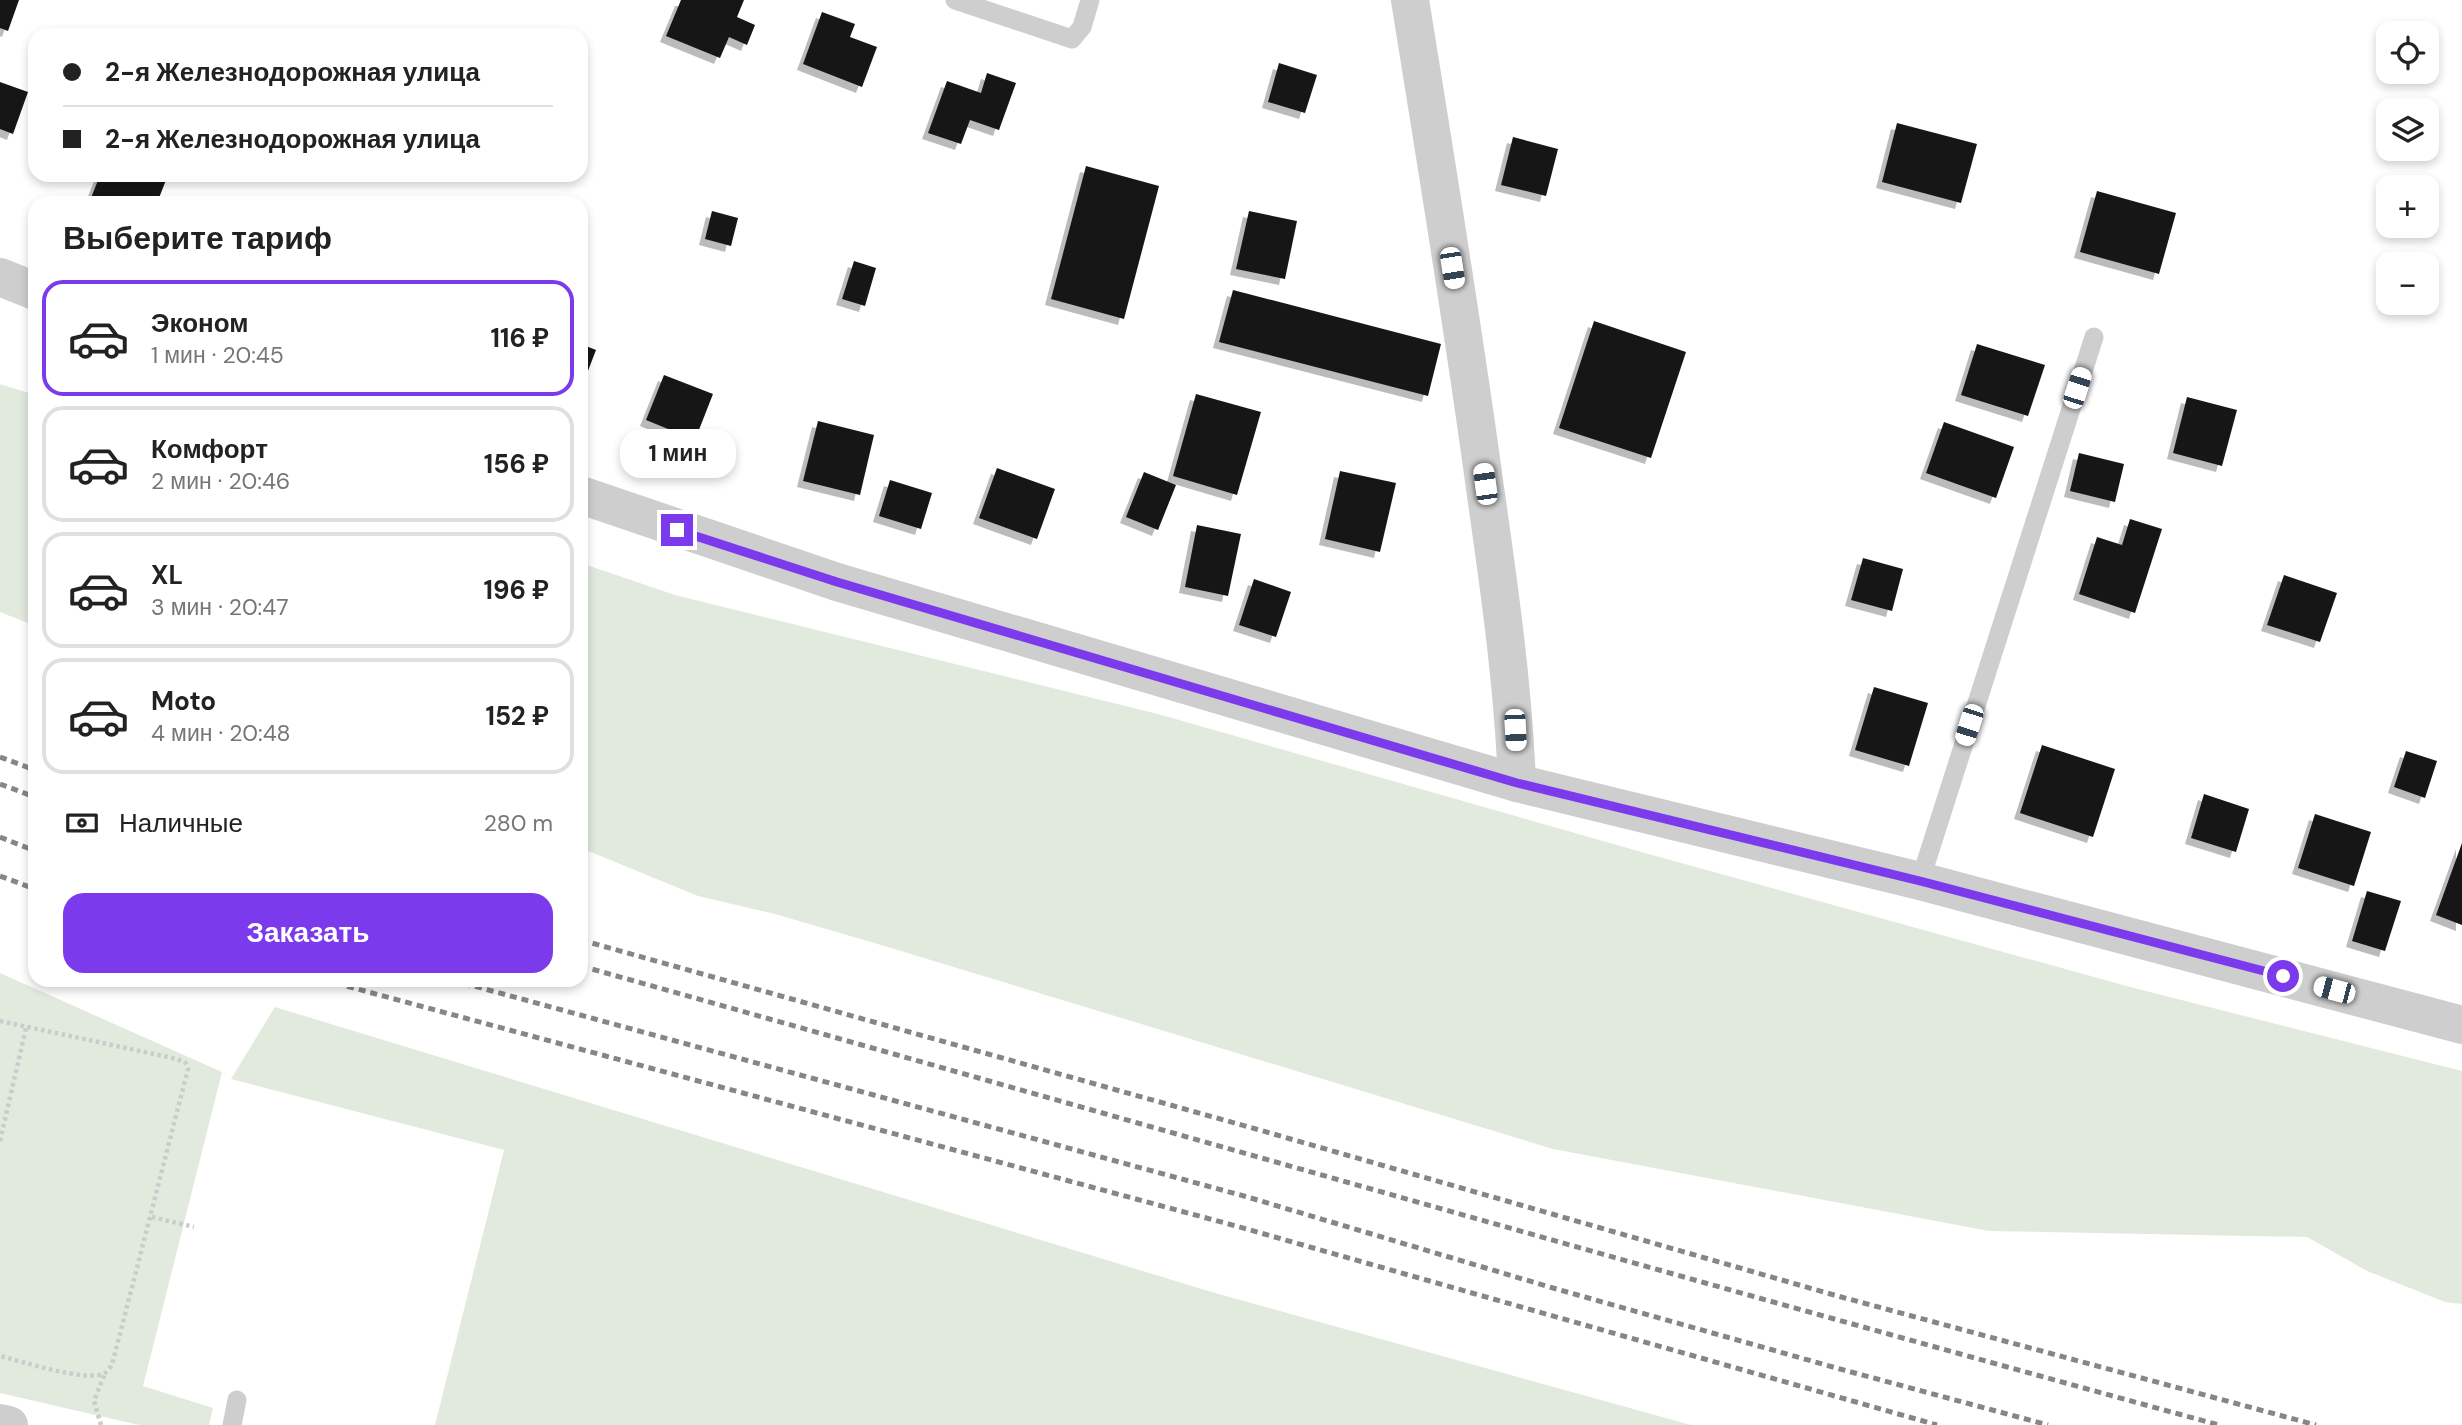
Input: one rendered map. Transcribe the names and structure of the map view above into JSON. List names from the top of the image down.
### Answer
{
  "page": {
    "map_buttons": ["+", "−"],
    "banner": ["2-я Железнодорожная улица", "2-я Железнодорожная улица"],
    "heading": "Выберите тариф",
    "list": [
      {
        "name": "Эконом",
        "note": "1 мин · 20:45",
        "value": "116 ₽"
      },
      {
        "name": "Комфорт",
        "note": "2 мин · 20:46",
        "value": "156 ₽"
      },
      {
        "name": "XL",
        "note": "3 мин · 20:47",
        "value": "196 ₽"
      },
      {
        "name": "Moto",
        "note": "4 мин · 20:48",
        "value": "152 ₽"
      }
    ],
    "bubble": "1 мин",
    "pay": ["Наличные", "280 m"],
    "buttons": "Заказать"
  }
}
